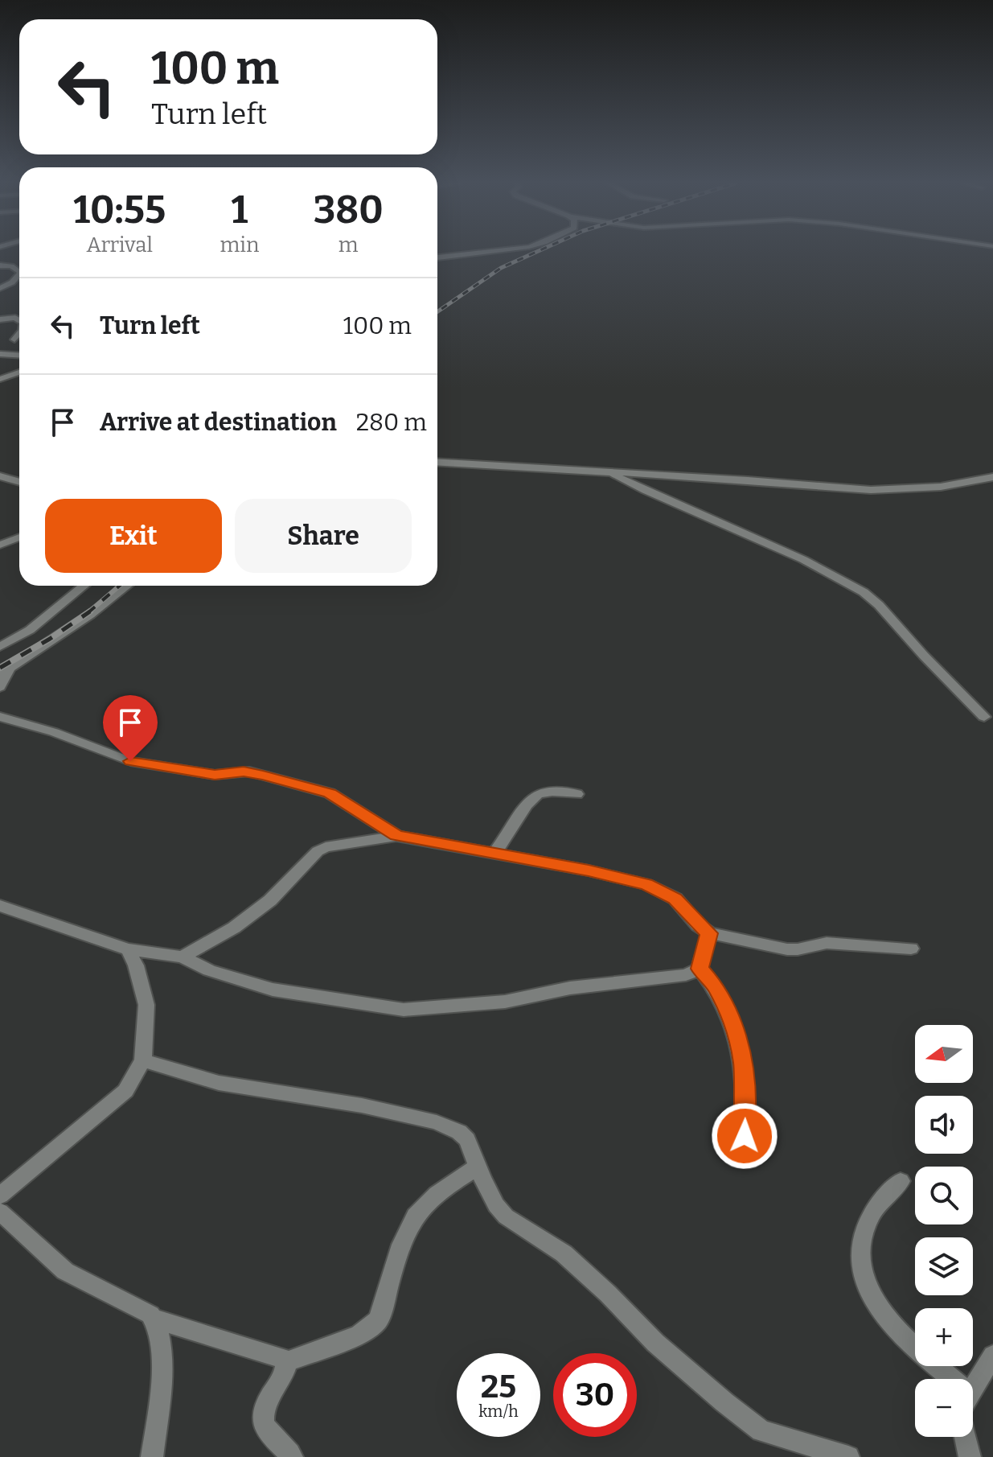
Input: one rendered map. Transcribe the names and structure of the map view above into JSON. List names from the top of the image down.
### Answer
{
  "north": "left",
  "page": {
    "turn": ["100 m", "Turn left"],
    "eta": [
      "10:55",
      "Arrival",
      "1",
      "min",
      "380",
      "m"
    ],
    "list": [
      {
        "name": "Turn left",
        "value": "100 m"
      },
      {
        "name": "Arrive at destination",
        "value": "280 m"
      }
    ],
    "buttons": ["Exit", "Share"],
    "map_buttons": ["+", "−"],
    "speed": "25 km/h",
    "limit": "30"
  }
}
